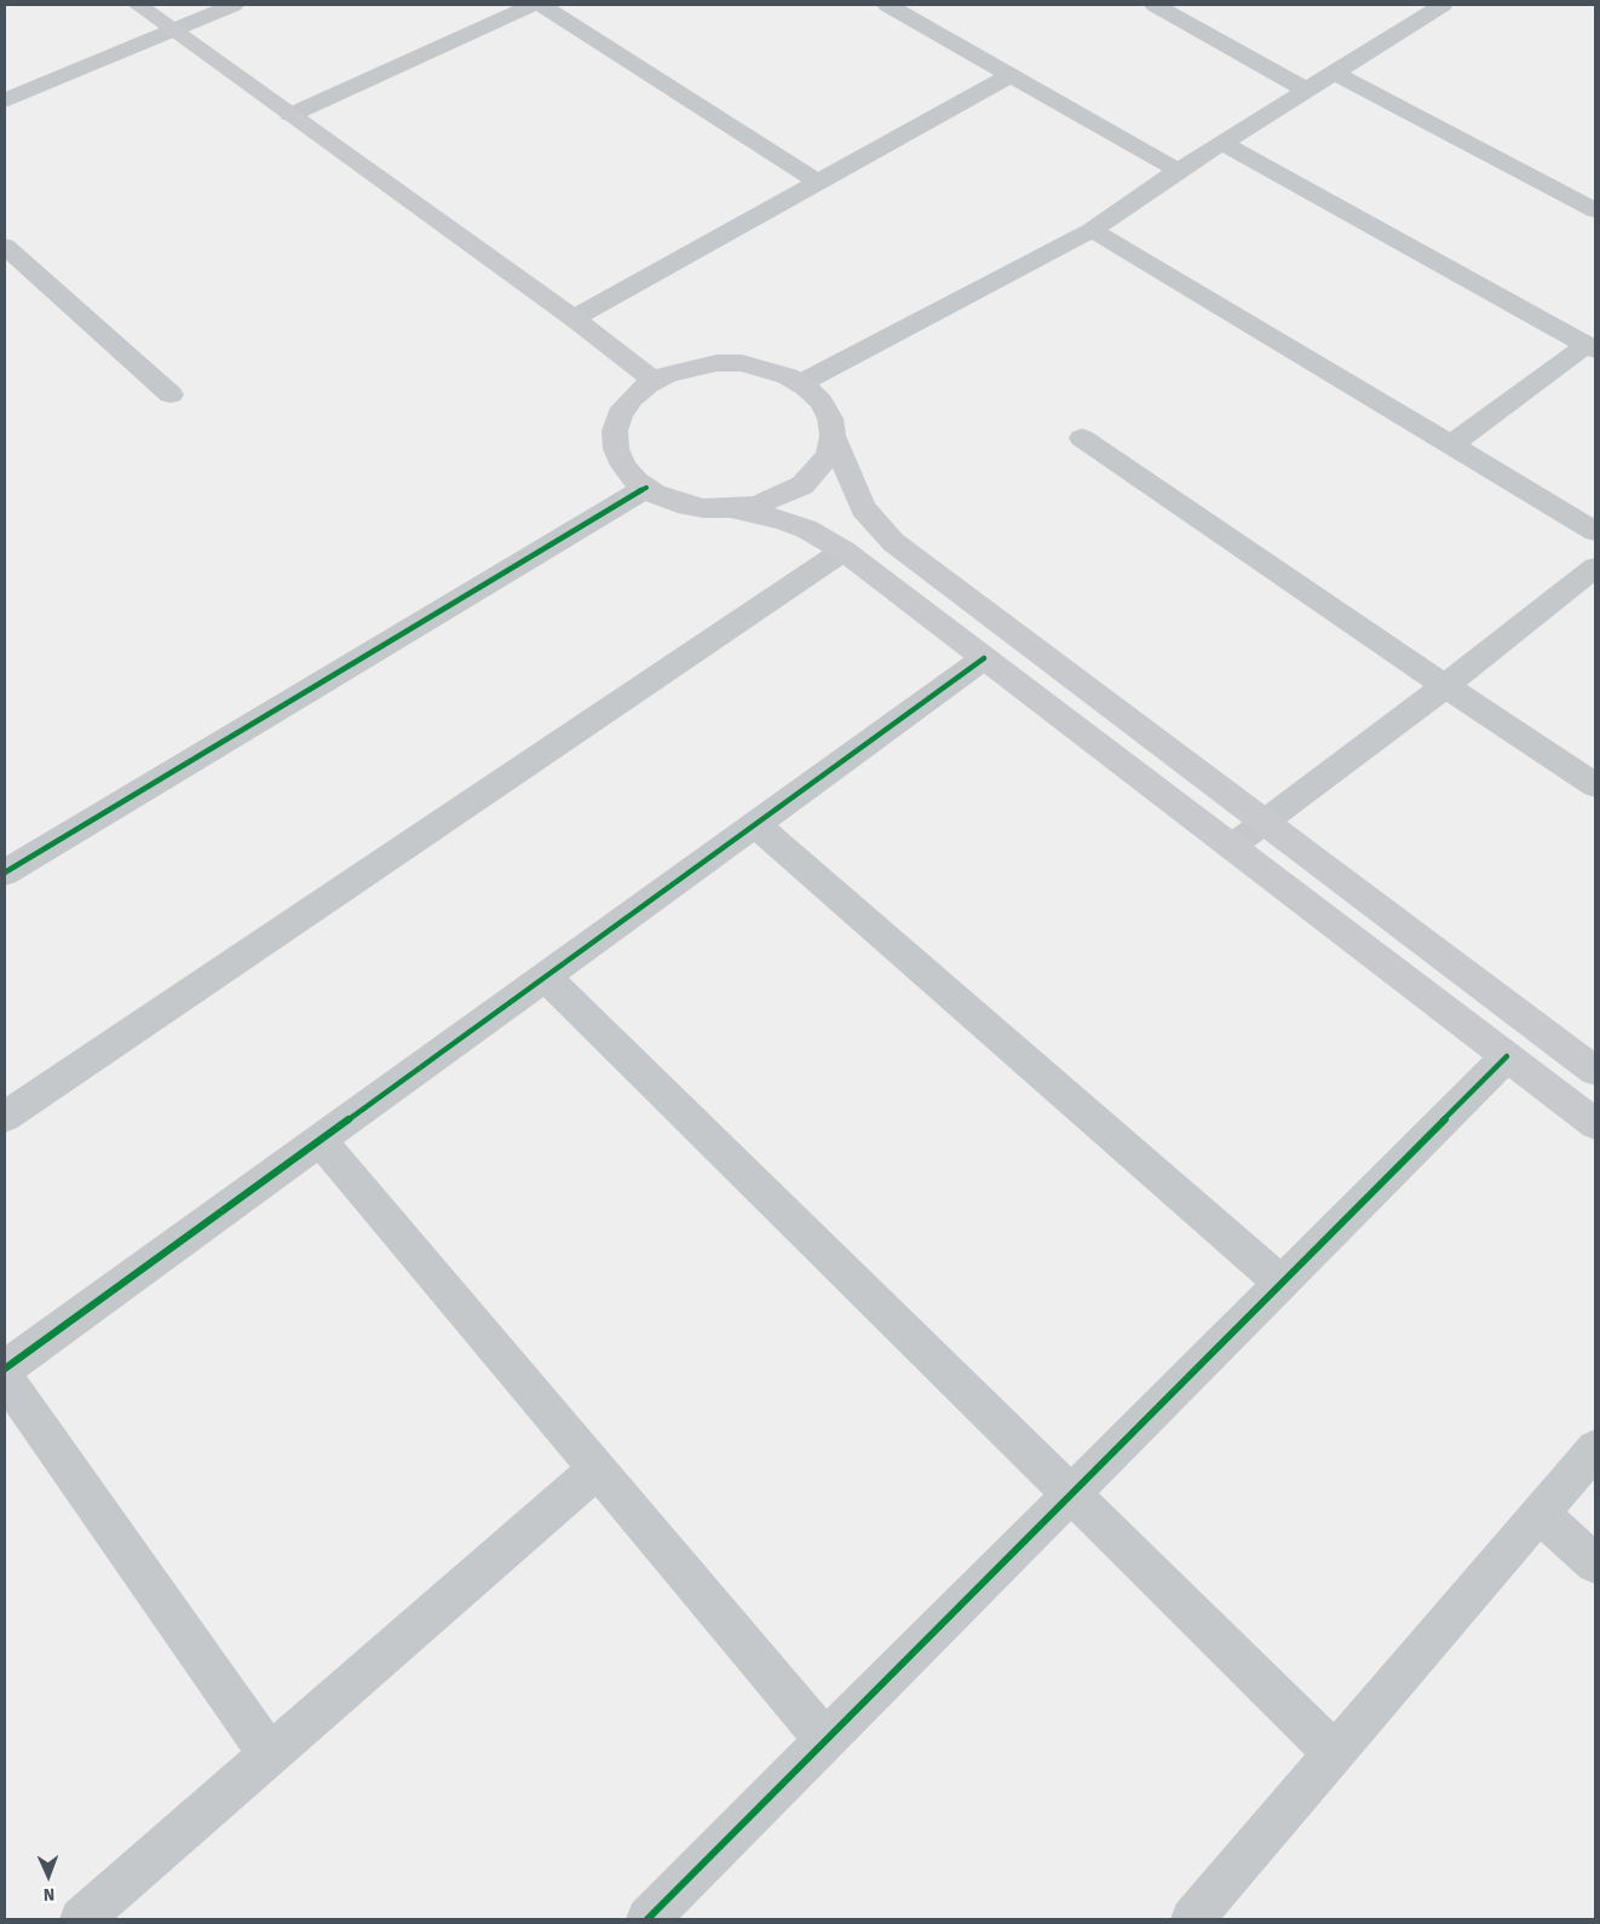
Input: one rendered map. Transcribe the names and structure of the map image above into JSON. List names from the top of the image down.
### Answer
{
  "north": "bottom"
}
